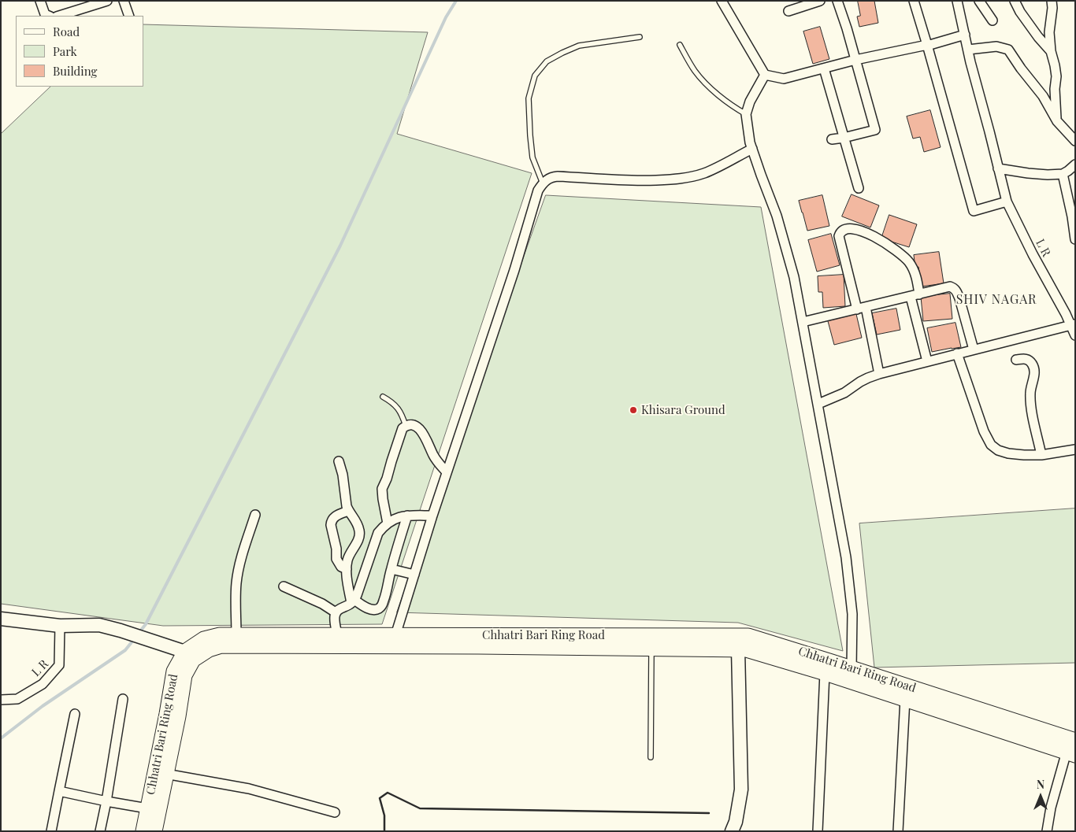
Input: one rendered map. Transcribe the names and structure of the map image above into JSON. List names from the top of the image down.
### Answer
{
  "streets": {
    "main road": ["Chhatri Bari Ring Road"],
    "street": ["L R"]
  },
  "districts": ["SHIV NAGAR"],
  "places": ["Khisara Ground"],
  "legend": ["Road", "Park", "Building"],
  "north": "top"
}
